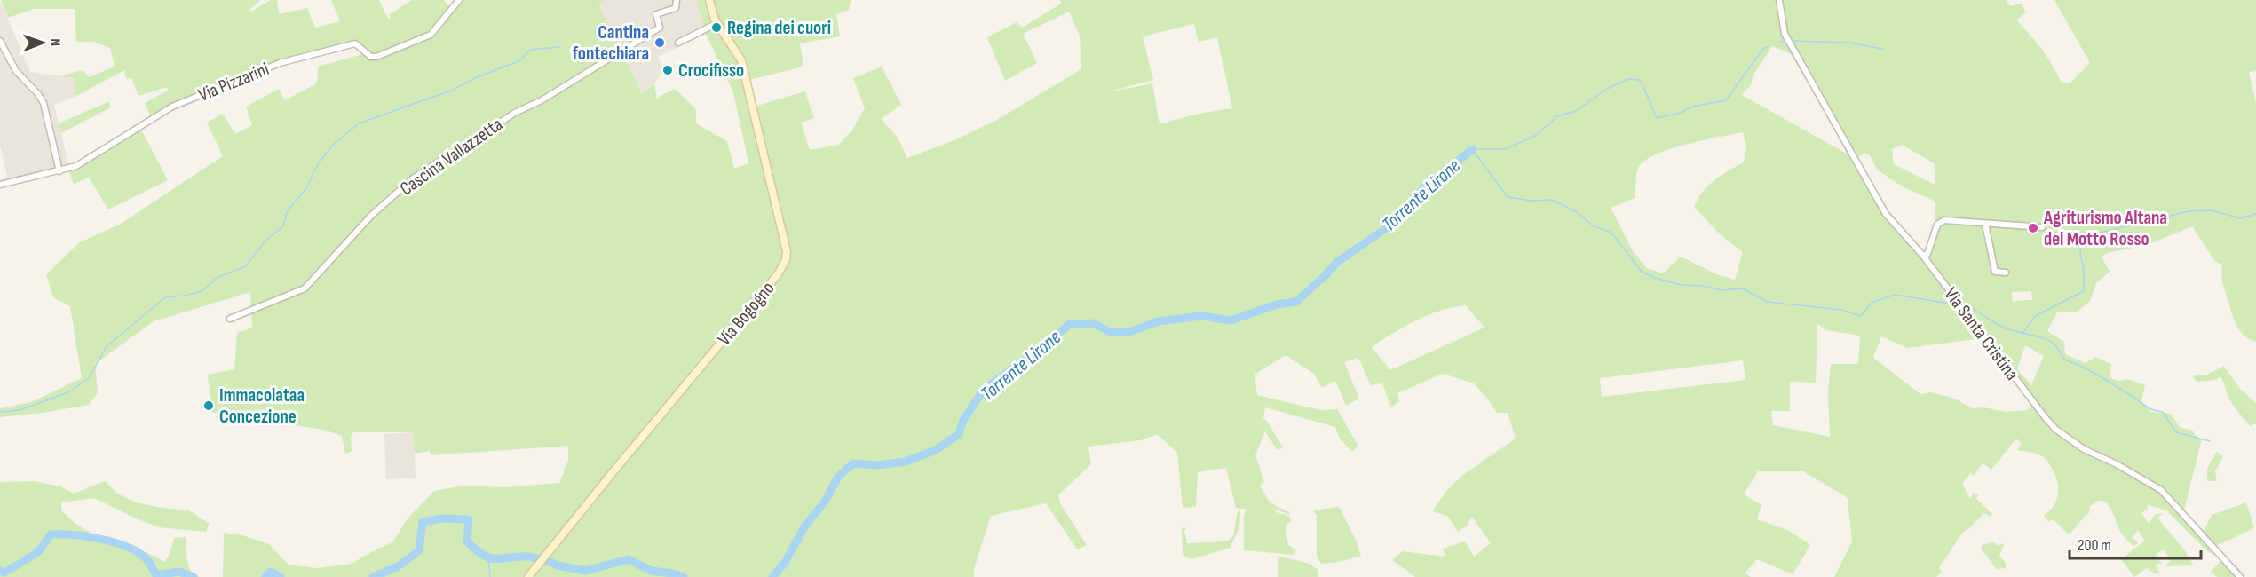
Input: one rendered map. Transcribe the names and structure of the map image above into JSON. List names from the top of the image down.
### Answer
{
  "streets": {
    "main road": ["Via Bogogno"],
    "street": ["Via Pizzarini", "Cascina Vallazzetta", "Via Santa Cristina"]
  },
  "water": ["Torrente Lirone"],
  "places": [
    "Regina dei cuori",
    "Cantina fontechiara",
    "Crocifisso",
    "Agriturismo Altana del Motto Rosso",
    "Immacolataa Concezione"
  ],
  "scale_bar": "200 m",
  "north": "right"
}
